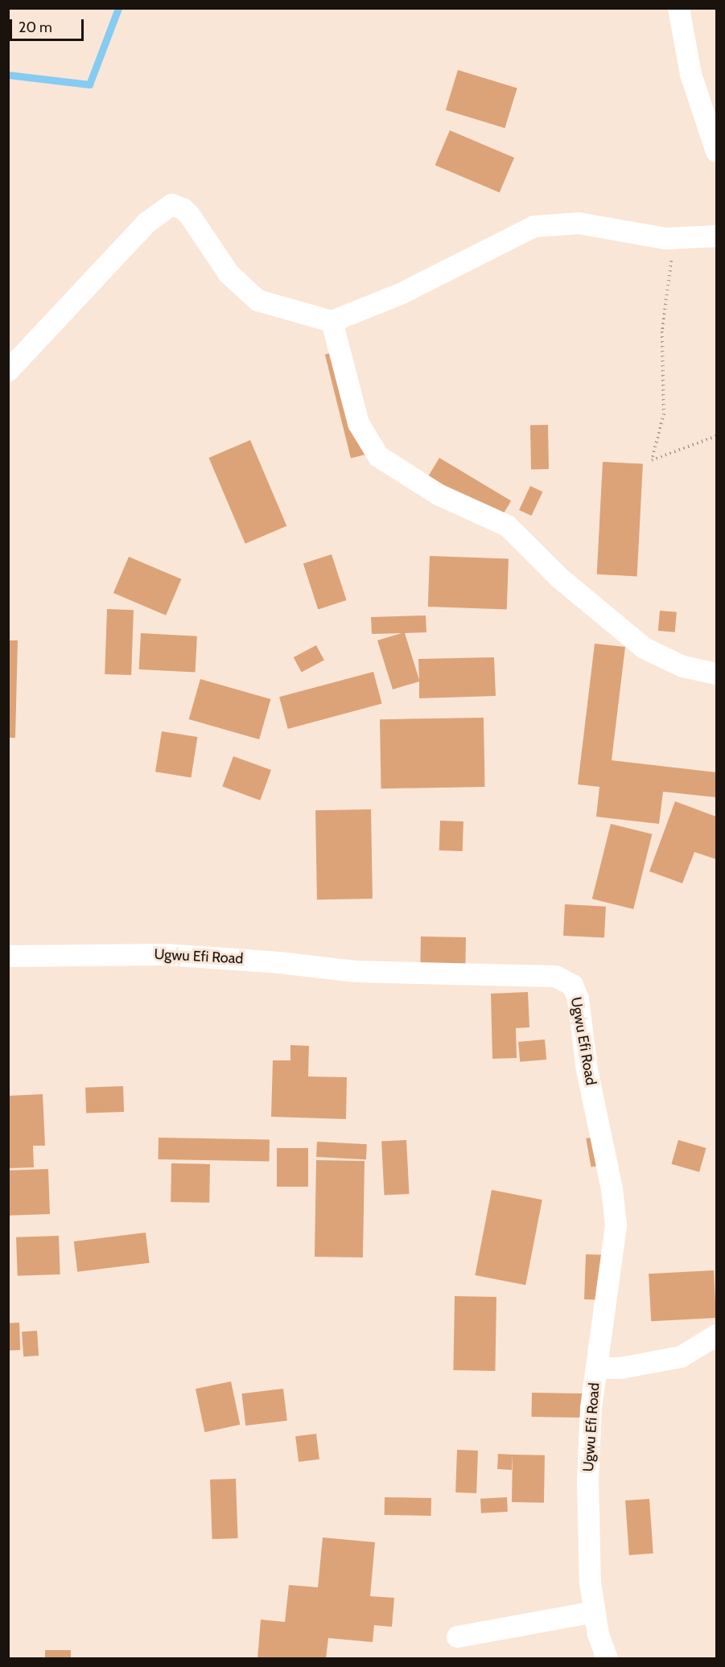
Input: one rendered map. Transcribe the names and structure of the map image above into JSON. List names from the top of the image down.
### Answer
{
  "streets": {
    "street": ["Ugwu Efi Road"]
  },
  "scale_bar": "20 m"
}
